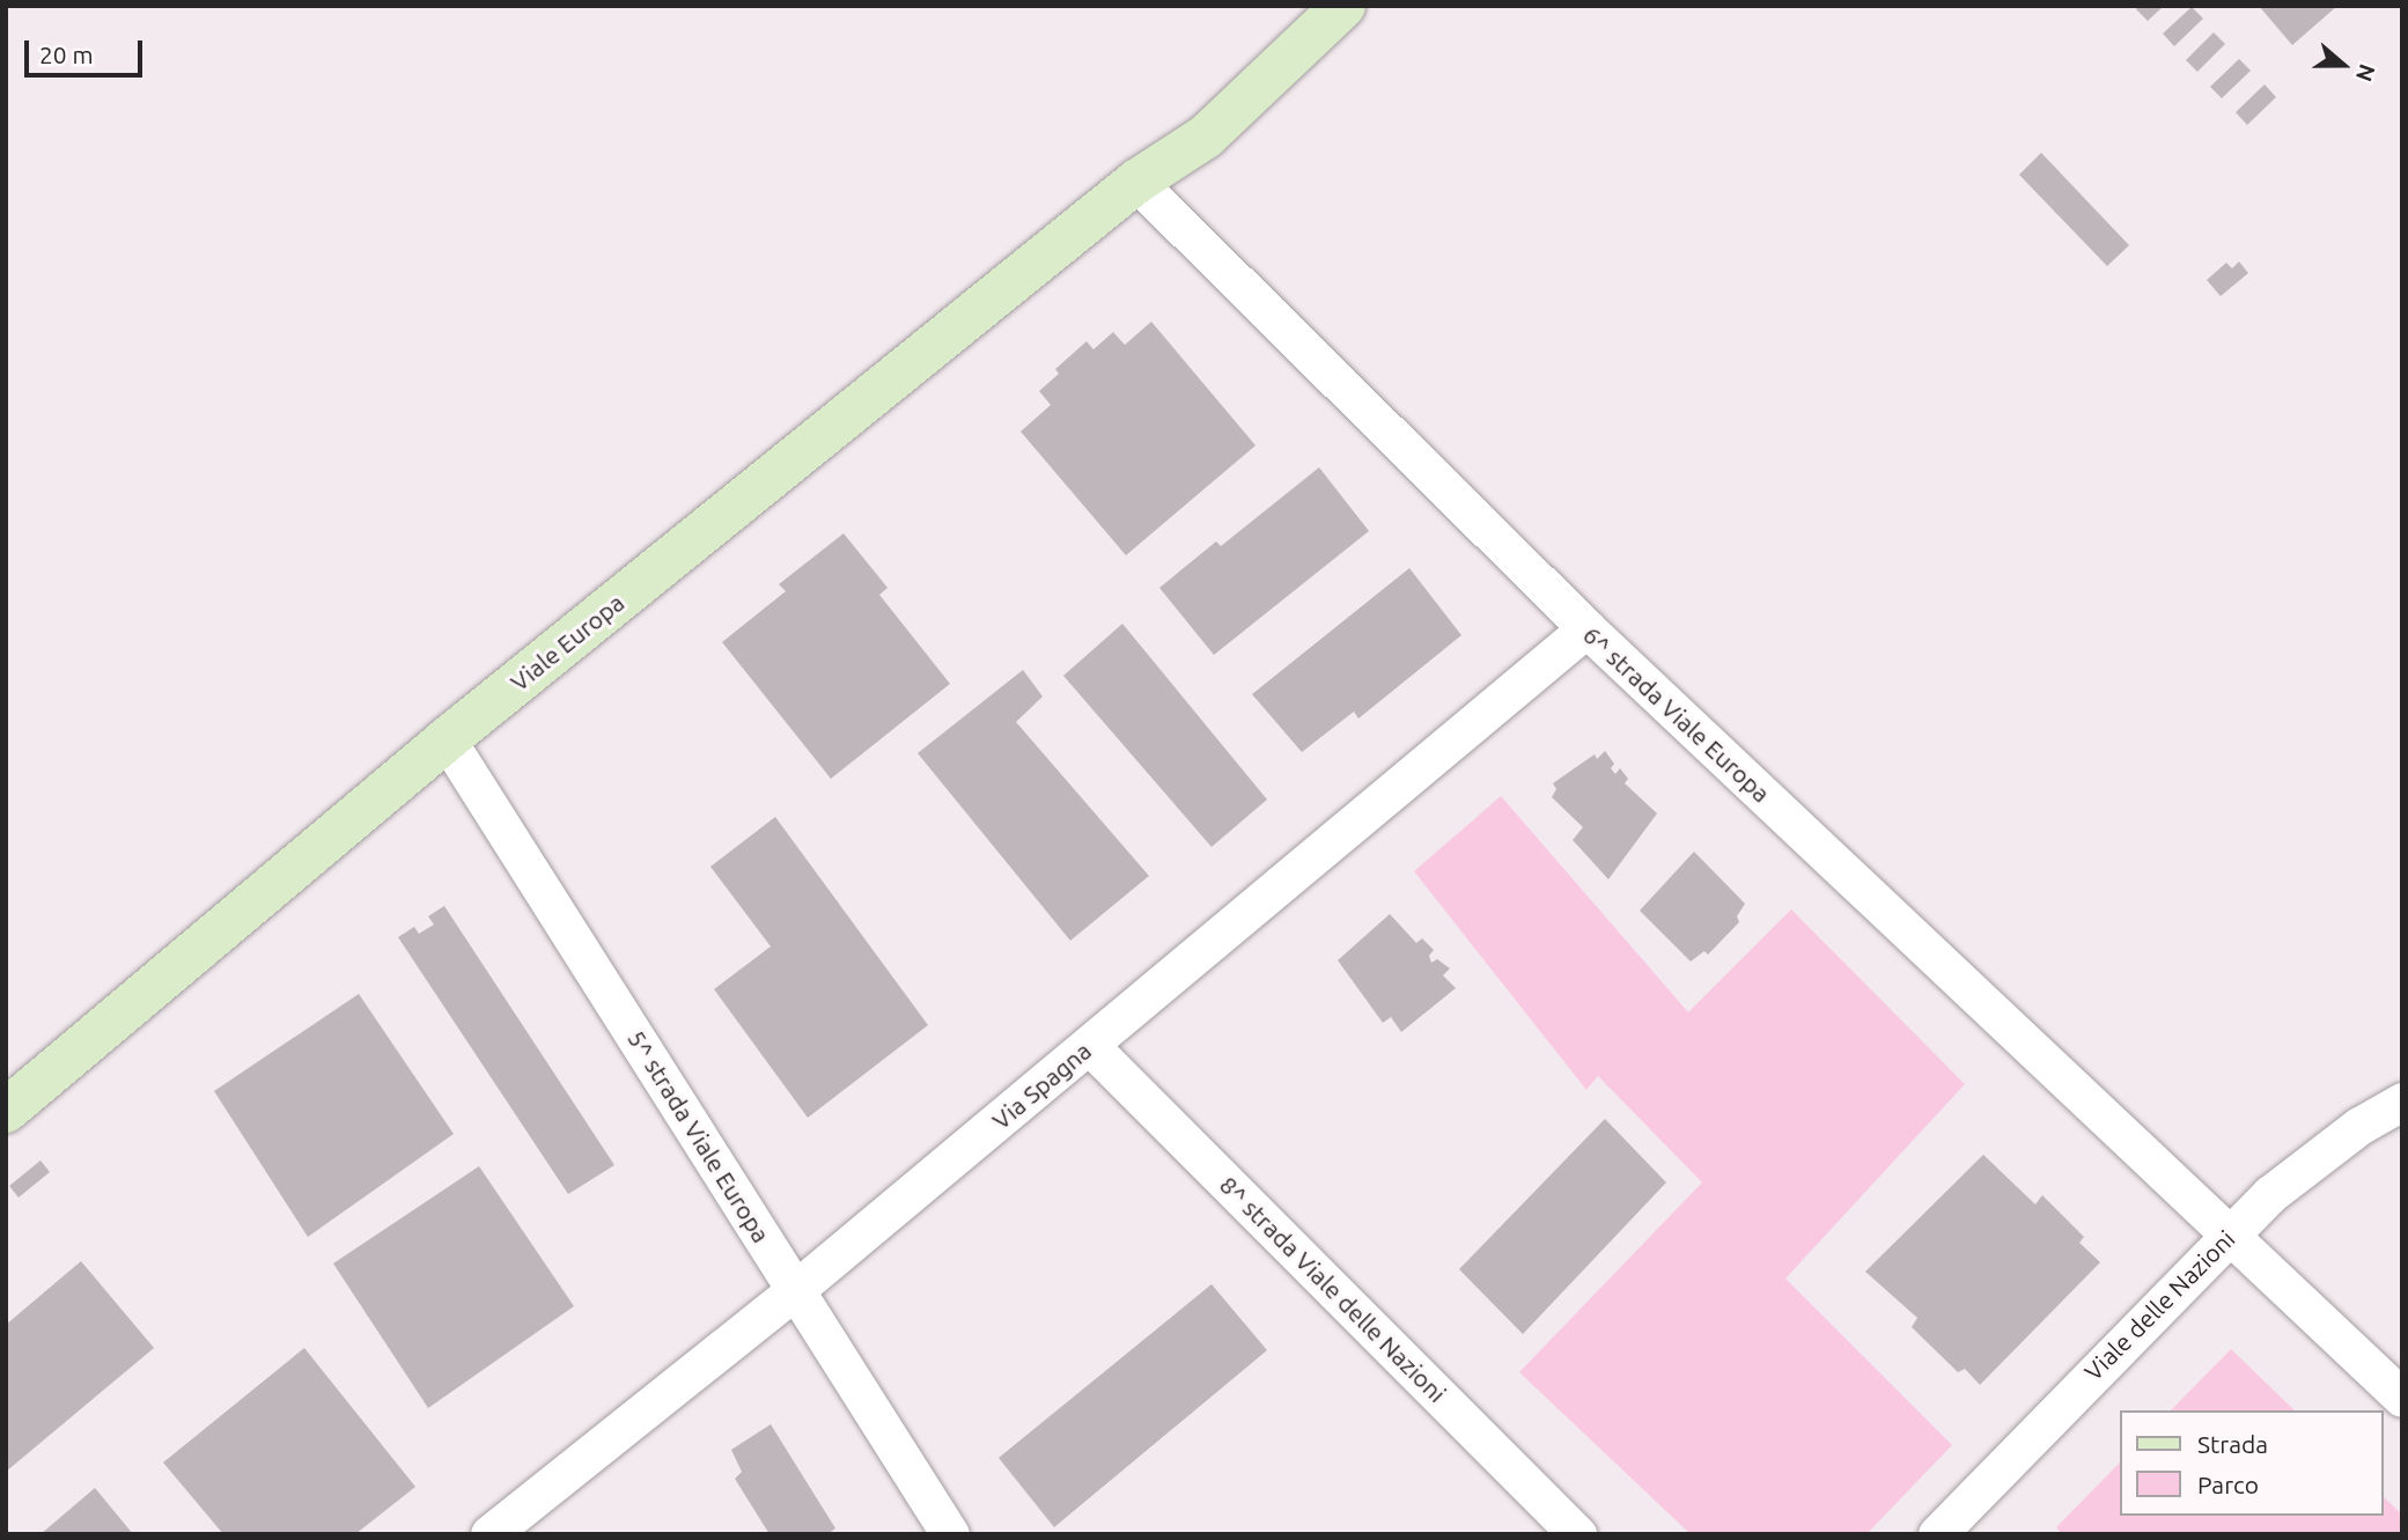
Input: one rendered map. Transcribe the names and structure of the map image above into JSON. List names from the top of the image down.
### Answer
{
  "streets": {
    "street": [
      "Viale Europa",
      "6^ strada Viale Europa",
      "Via Spagna",
      "5^ strada Viale Europa",
      "8^ strada Viale delle Nazioni",
      "Viale delle Nazioni"
    ]
  },
  "crossings": [
    ["Viale Europa", "6^ strada Viale Europa"],
    ["Viale Europa", "5^ strada Viale Europa"],
    ["6^ strada Viale Europa", "Via Spagna"],
    ["6^ strada Viale Europa", "Viale delle Nazioni"],
    ["Via Spagna", "5^ strada Viale Europa"],
    ["Via Spagna", "8^ strada Viale delle Nazioni"]
  ],
  "legend": ["Strada", "Parco"],
  "scale_bar": "20 m",
  "north": "right"
}
